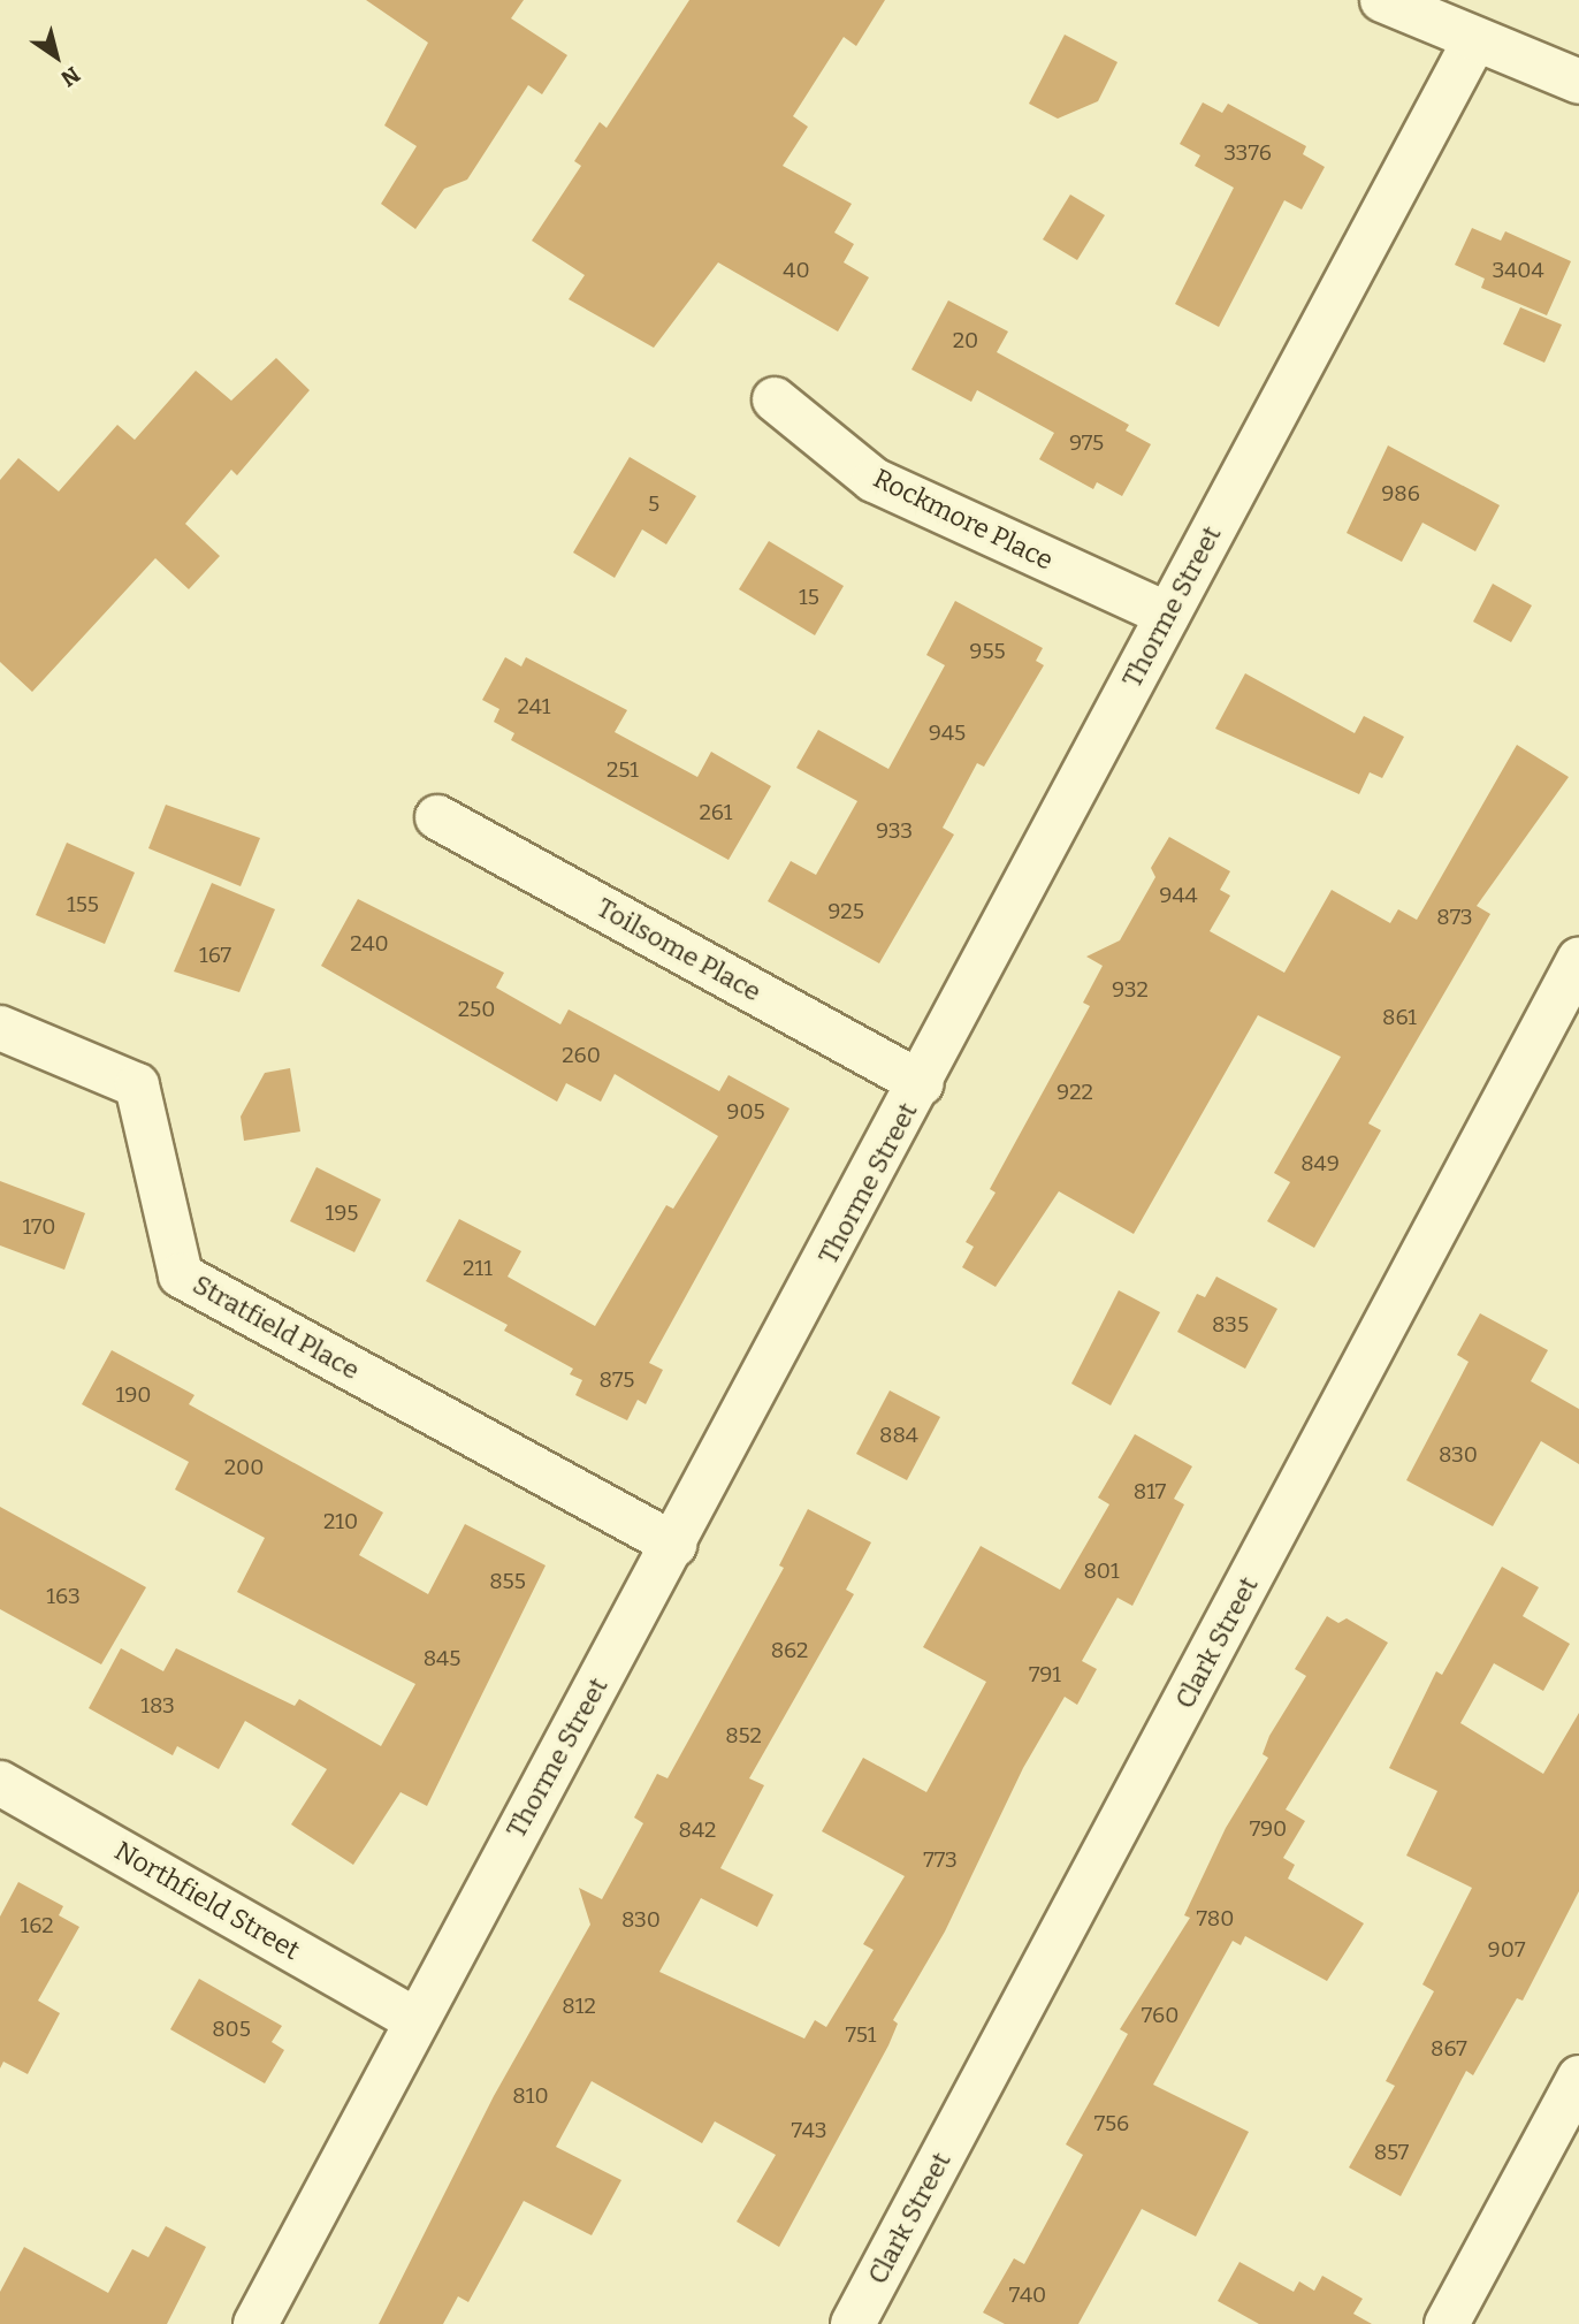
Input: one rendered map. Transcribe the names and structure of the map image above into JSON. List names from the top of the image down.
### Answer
{
  "streets": {
    "street": [
      "Rockmore Place",
      "Thorme Street",
      "Toilsome Place",
      "Stratfield Place",
      "Clark Street",
      "Northfield Street"
    ]
  },
  "crossings": [
    ["Rockmore Place", "Thorme Street"],
    ["Thorme Street", "Toilsome Place"],
    ["Thorme Street", "Stratfield Place"],
    ["Thorme Street", "Northfield Street"]
  ],
  "house_numbers": [
    "3376",
    "40",
    "3404",
    "20",
    "975",
    "986",
    "5",
    "15",
    "955",
    "241",
    "945",
    "251",
    "261",
    "933",
    "944",
    "155",
    "925",
    "873",
    "240",
    "167",
    "932",
    "250",
    "861",
    "260",
    "922",
    "905",
    "849",
    "195",
    "170",
    "211",
    "835",
    "875",
    "190",
    "884",
    "830",
    "200",
    "817",
    "210",
    "801",
    "855",
    "163",
    "862",
    "845",
    "791",
    "183",
    "852",
    "790",
    "842",
    "773",
    "780",
    "830",
    "162",
    "907",
    "812",
    "760",
    "805",
    "751",
    "867",
    "810",
    "756",
    "743",
    "857",
    "740"
  ],
  "north": "bottom right"
}
